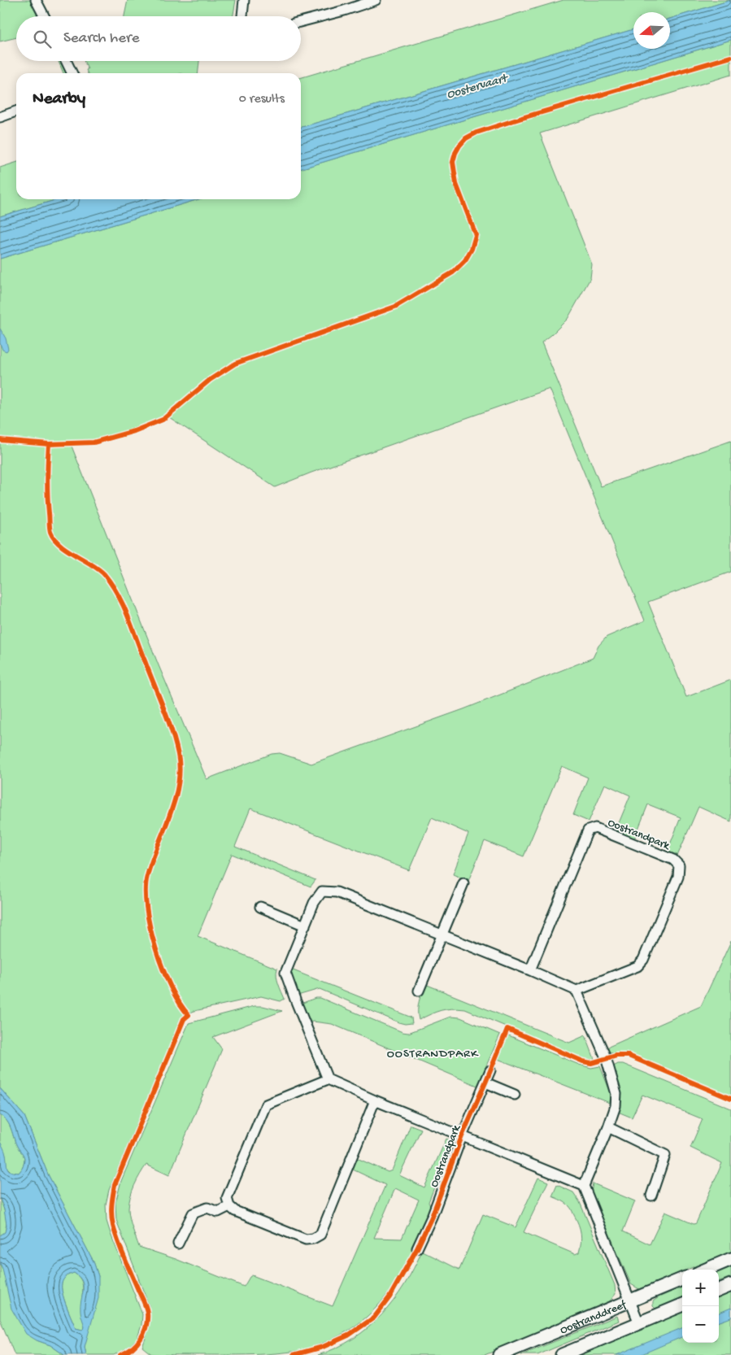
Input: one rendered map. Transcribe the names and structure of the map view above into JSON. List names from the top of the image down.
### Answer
{
  "streets": {
    "main road": ["Oostranddreef"],
    "street": ["Oostrandpark"]
  },
  "districts": ["OOSTRANDPARK"],
  "water": ["Oostervaart"],
  "north": "left",
  "page": {
    "search": "Search here",
    "heading": ["Nearby", "0 results"],
    "map_buttons": ["+", "−"]
  }
}
